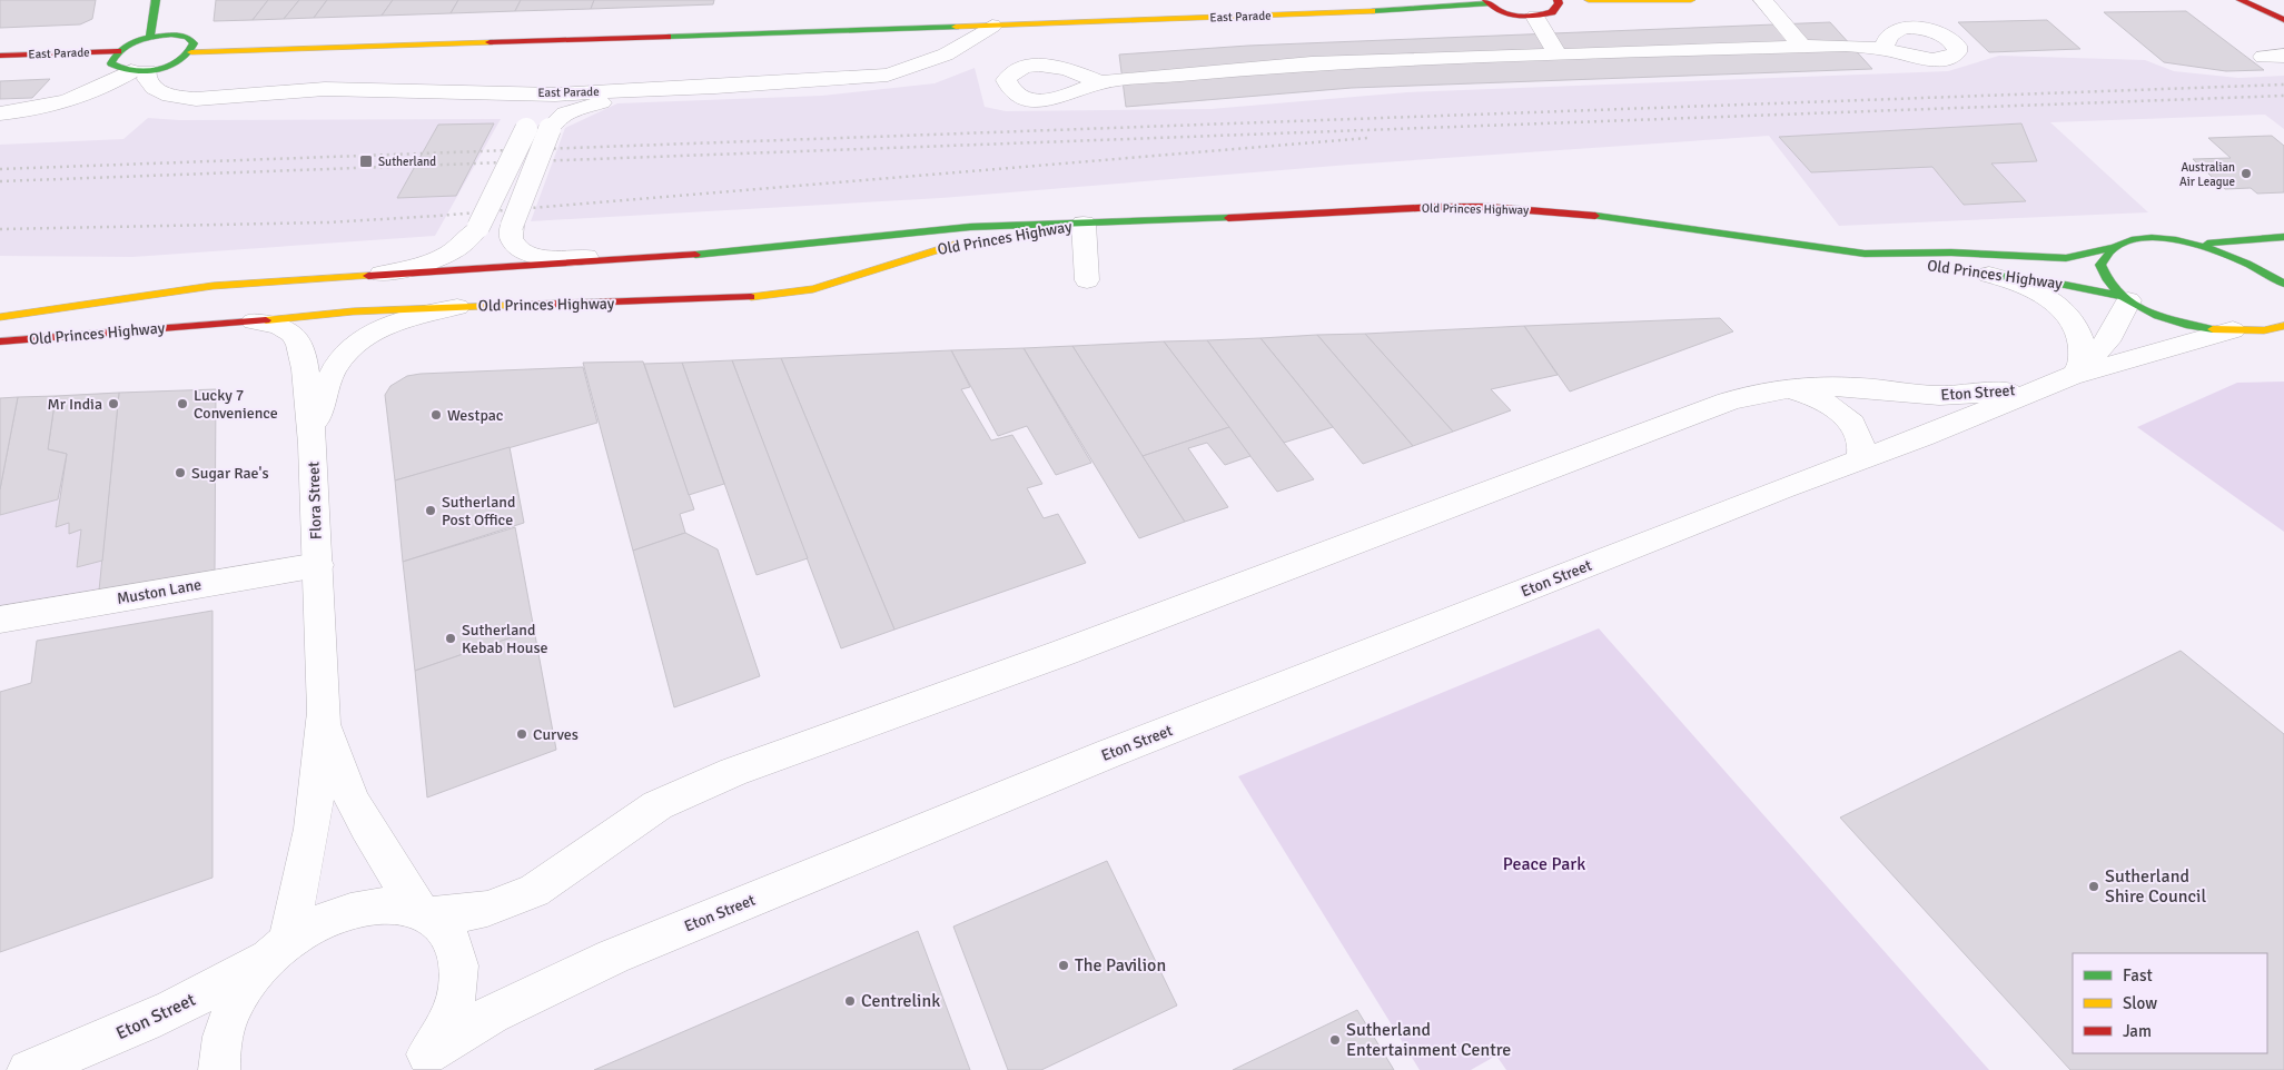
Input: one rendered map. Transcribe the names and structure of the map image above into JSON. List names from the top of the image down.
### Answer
{
  "streets": {
    "street": [
      "East Parade",
      "Old Princes Highway",
      "Eton Street",
      "Flora Street",
      "Muston Lane"
    ]
  },
  "crossings": [
    ["Old Princes Highway", "Eton Street"],
    ["Old Princes Highway", "Flora Street"],
    ["Eton Street", "Flora Street"],
    ["Flora Street", "Muston Lane"]
  ],
  "parks": ["Peace Park"],
  "places": {
    "transit": ["Sutherland"],
    "other": [
      "Australian Air League",
      "Mr India",
      "Lucky 7 Convenience",
      "Westpac",
      "Sugar Rae's",
      "Sutherland Post Office",
      "Sutherland Kebab House",
      "Curves",
      "Sutherland Shire Council",
      "The Pavilion",
      "Centrelink",
      "Sutherland Entertainment Centre"
    ]
  },
  "legend": ["Fast", "Slow", "Jam"]
}
